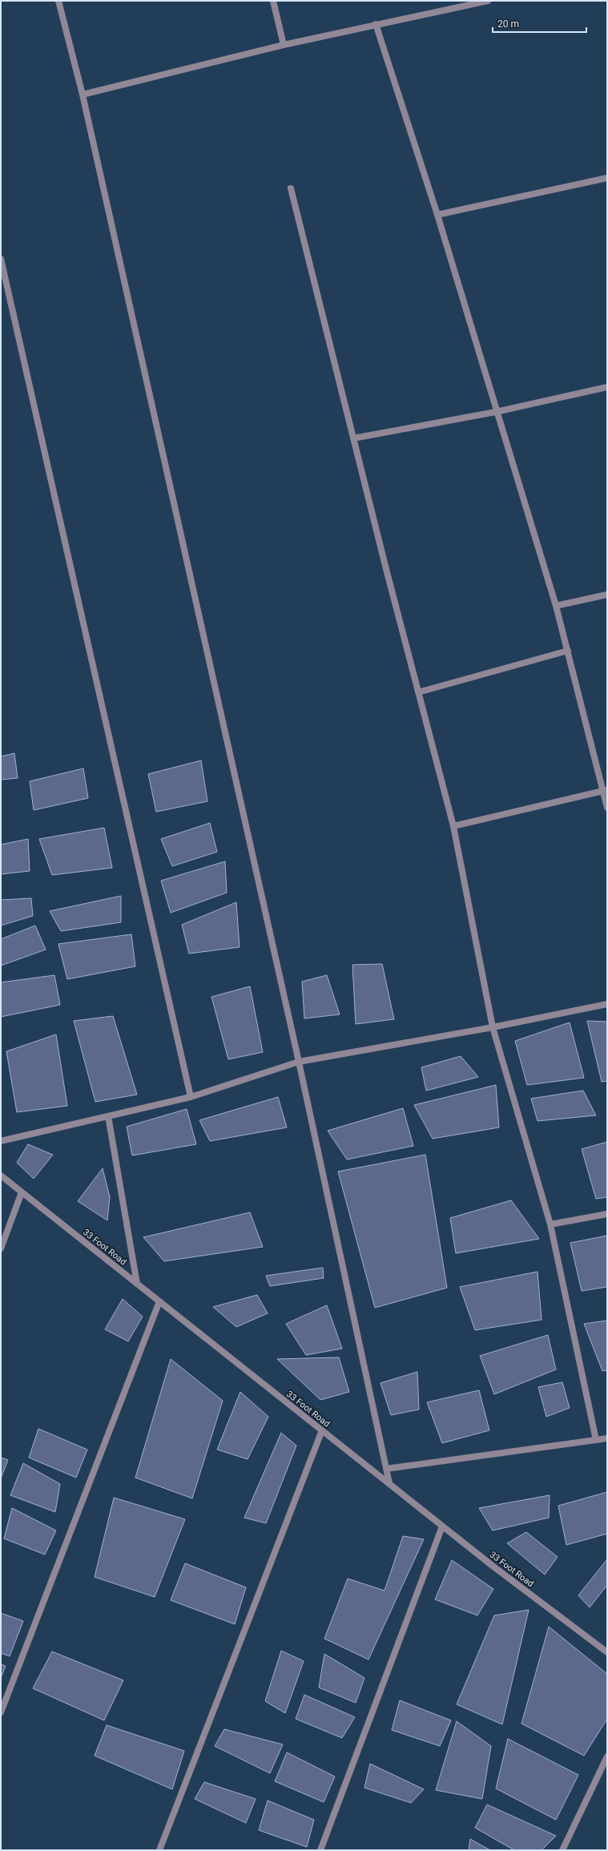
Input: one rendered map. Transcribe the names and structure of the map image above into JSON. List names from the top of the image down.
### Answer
{
  "streets": {
    "street": ["33 Foot Road"]
  },
  "scale_bar": "20 m"
}
